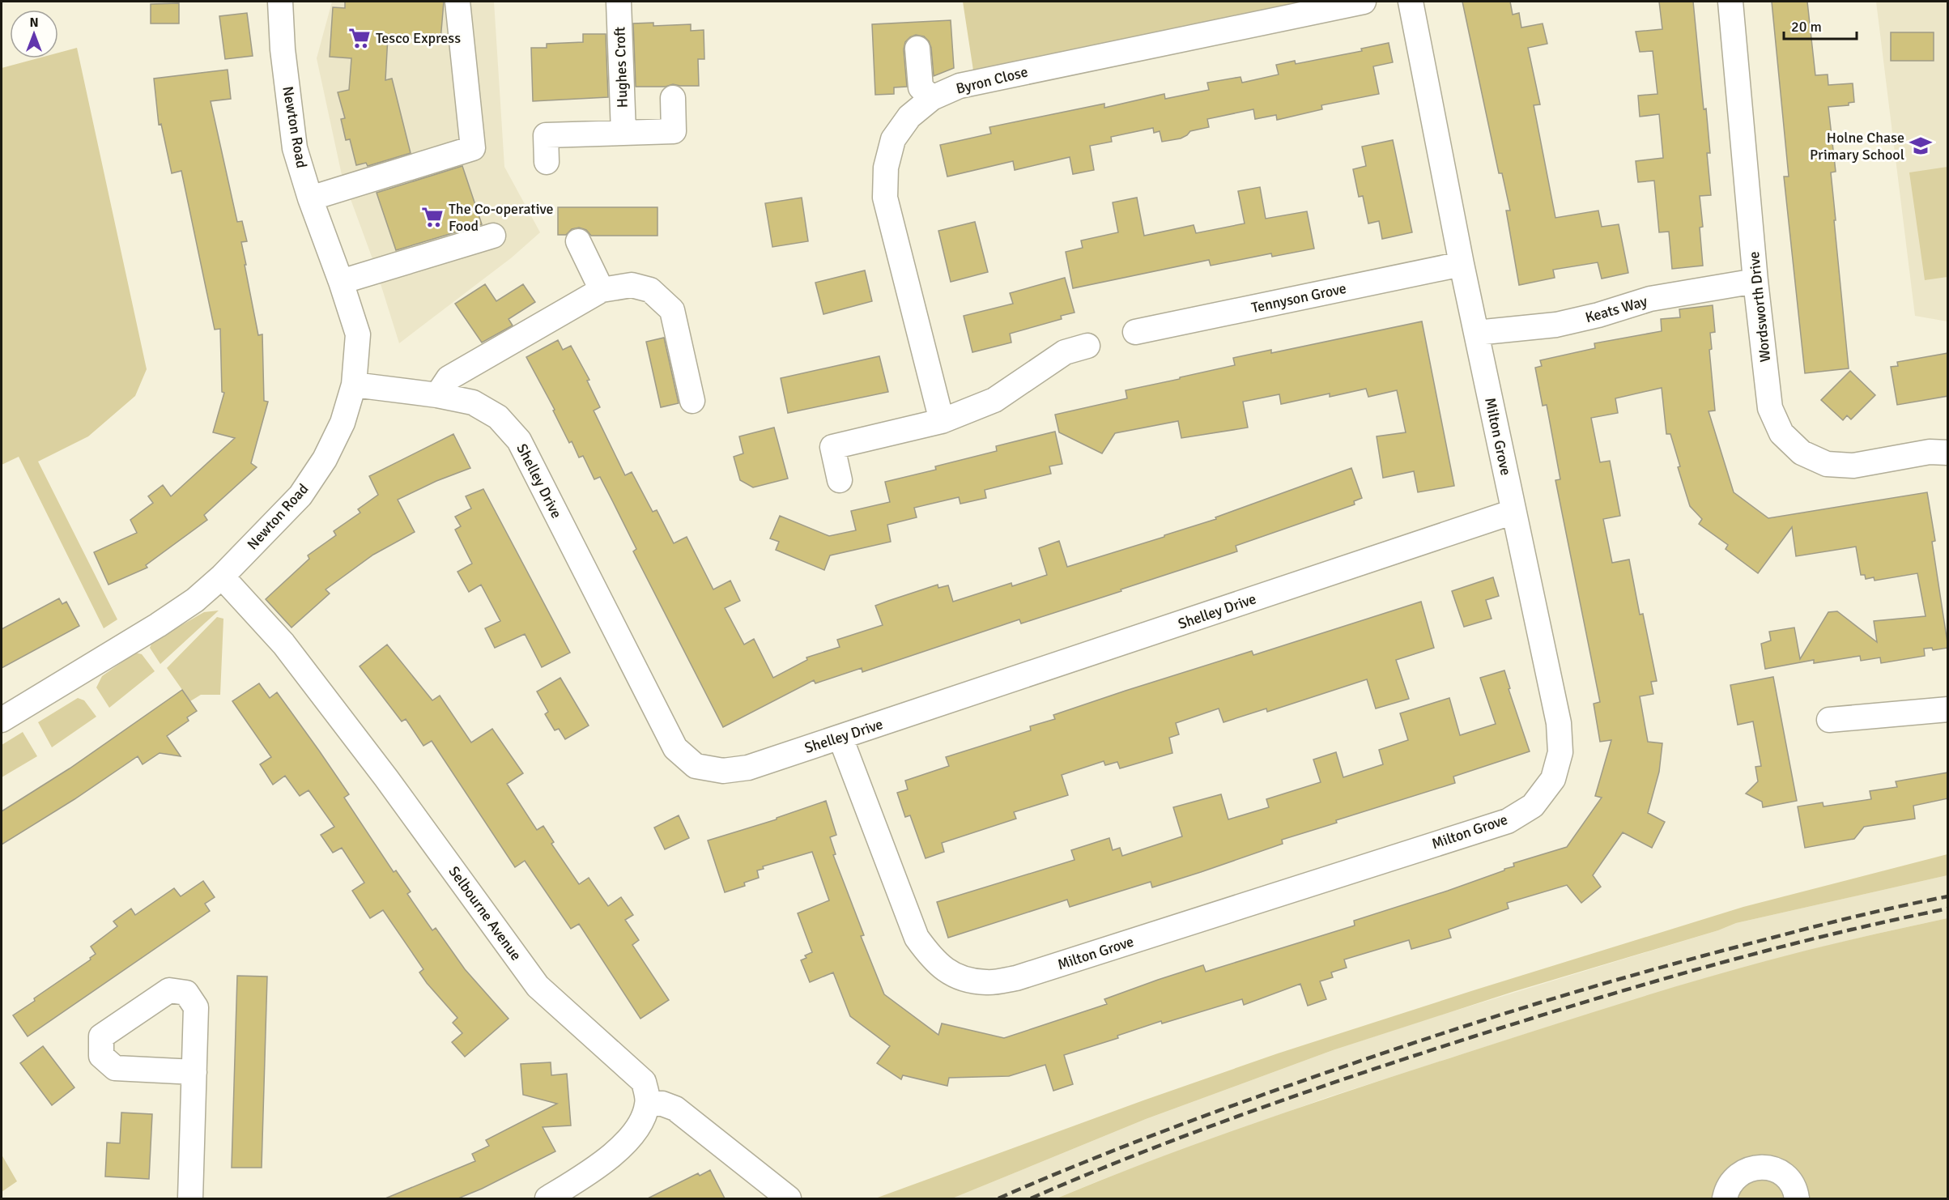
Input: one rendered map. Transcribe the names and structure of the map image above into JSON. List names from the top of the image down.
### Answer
{
  "streets": {
    "street": [
      "Hughes Croft",
      "Byron Close",
      "Newton Road",
      "Tennyson Grove",
      "Wordsworth Drive",
      "Keats Way",
      "Milton Grove",
      "Shelley Drive",
      "Selbourne Avenue"
    ]
  },
  "crossings": [
    ["Newton Road", "Shelley Drive"],
    ["Newton Road", "Selbourne Avenue"],
    ["Tennyson Grove", "Milton Grove"],
    ["Wordsworth Drive", "Keats Way"],
    ["Keats Way", "Milton Grove"],
    ["Milton Grove", "Shelley Drive"]
  ],
  "places": {
    "supermarket": ["Tesco Express", "The Co-operative Food"],
    "school or university": ["Holne Chase Primary School"]
  },
  "scale_bar": "20 m",
  "north": "top"
}
